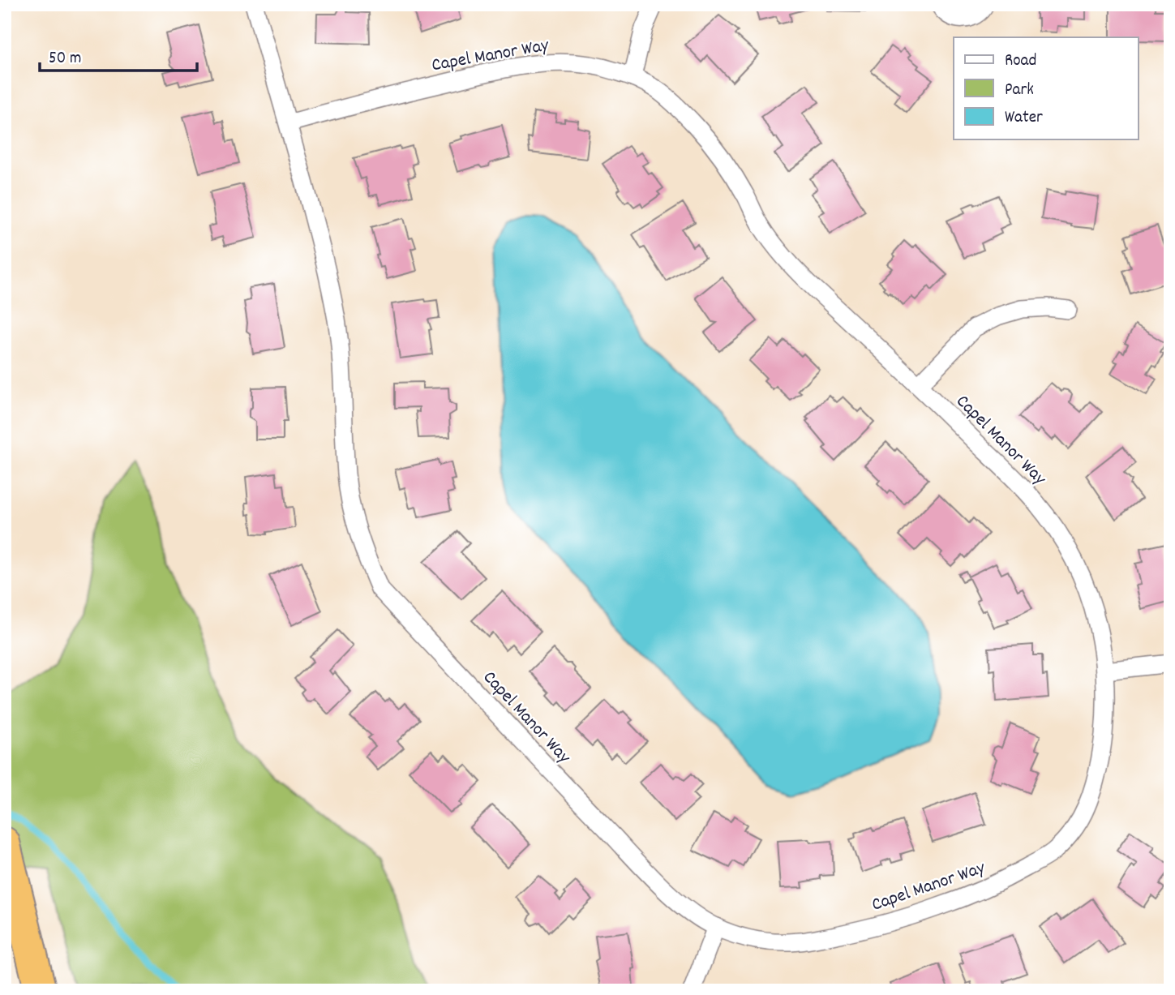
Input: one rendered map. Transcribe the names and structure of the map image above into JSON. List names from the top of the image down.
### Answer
{
  "streets": {
    "street": ["Capel Manor Way"]
  },
  "legend": ["Road", "Park", "Water"],
  "scale_bar": "50 m"
}
